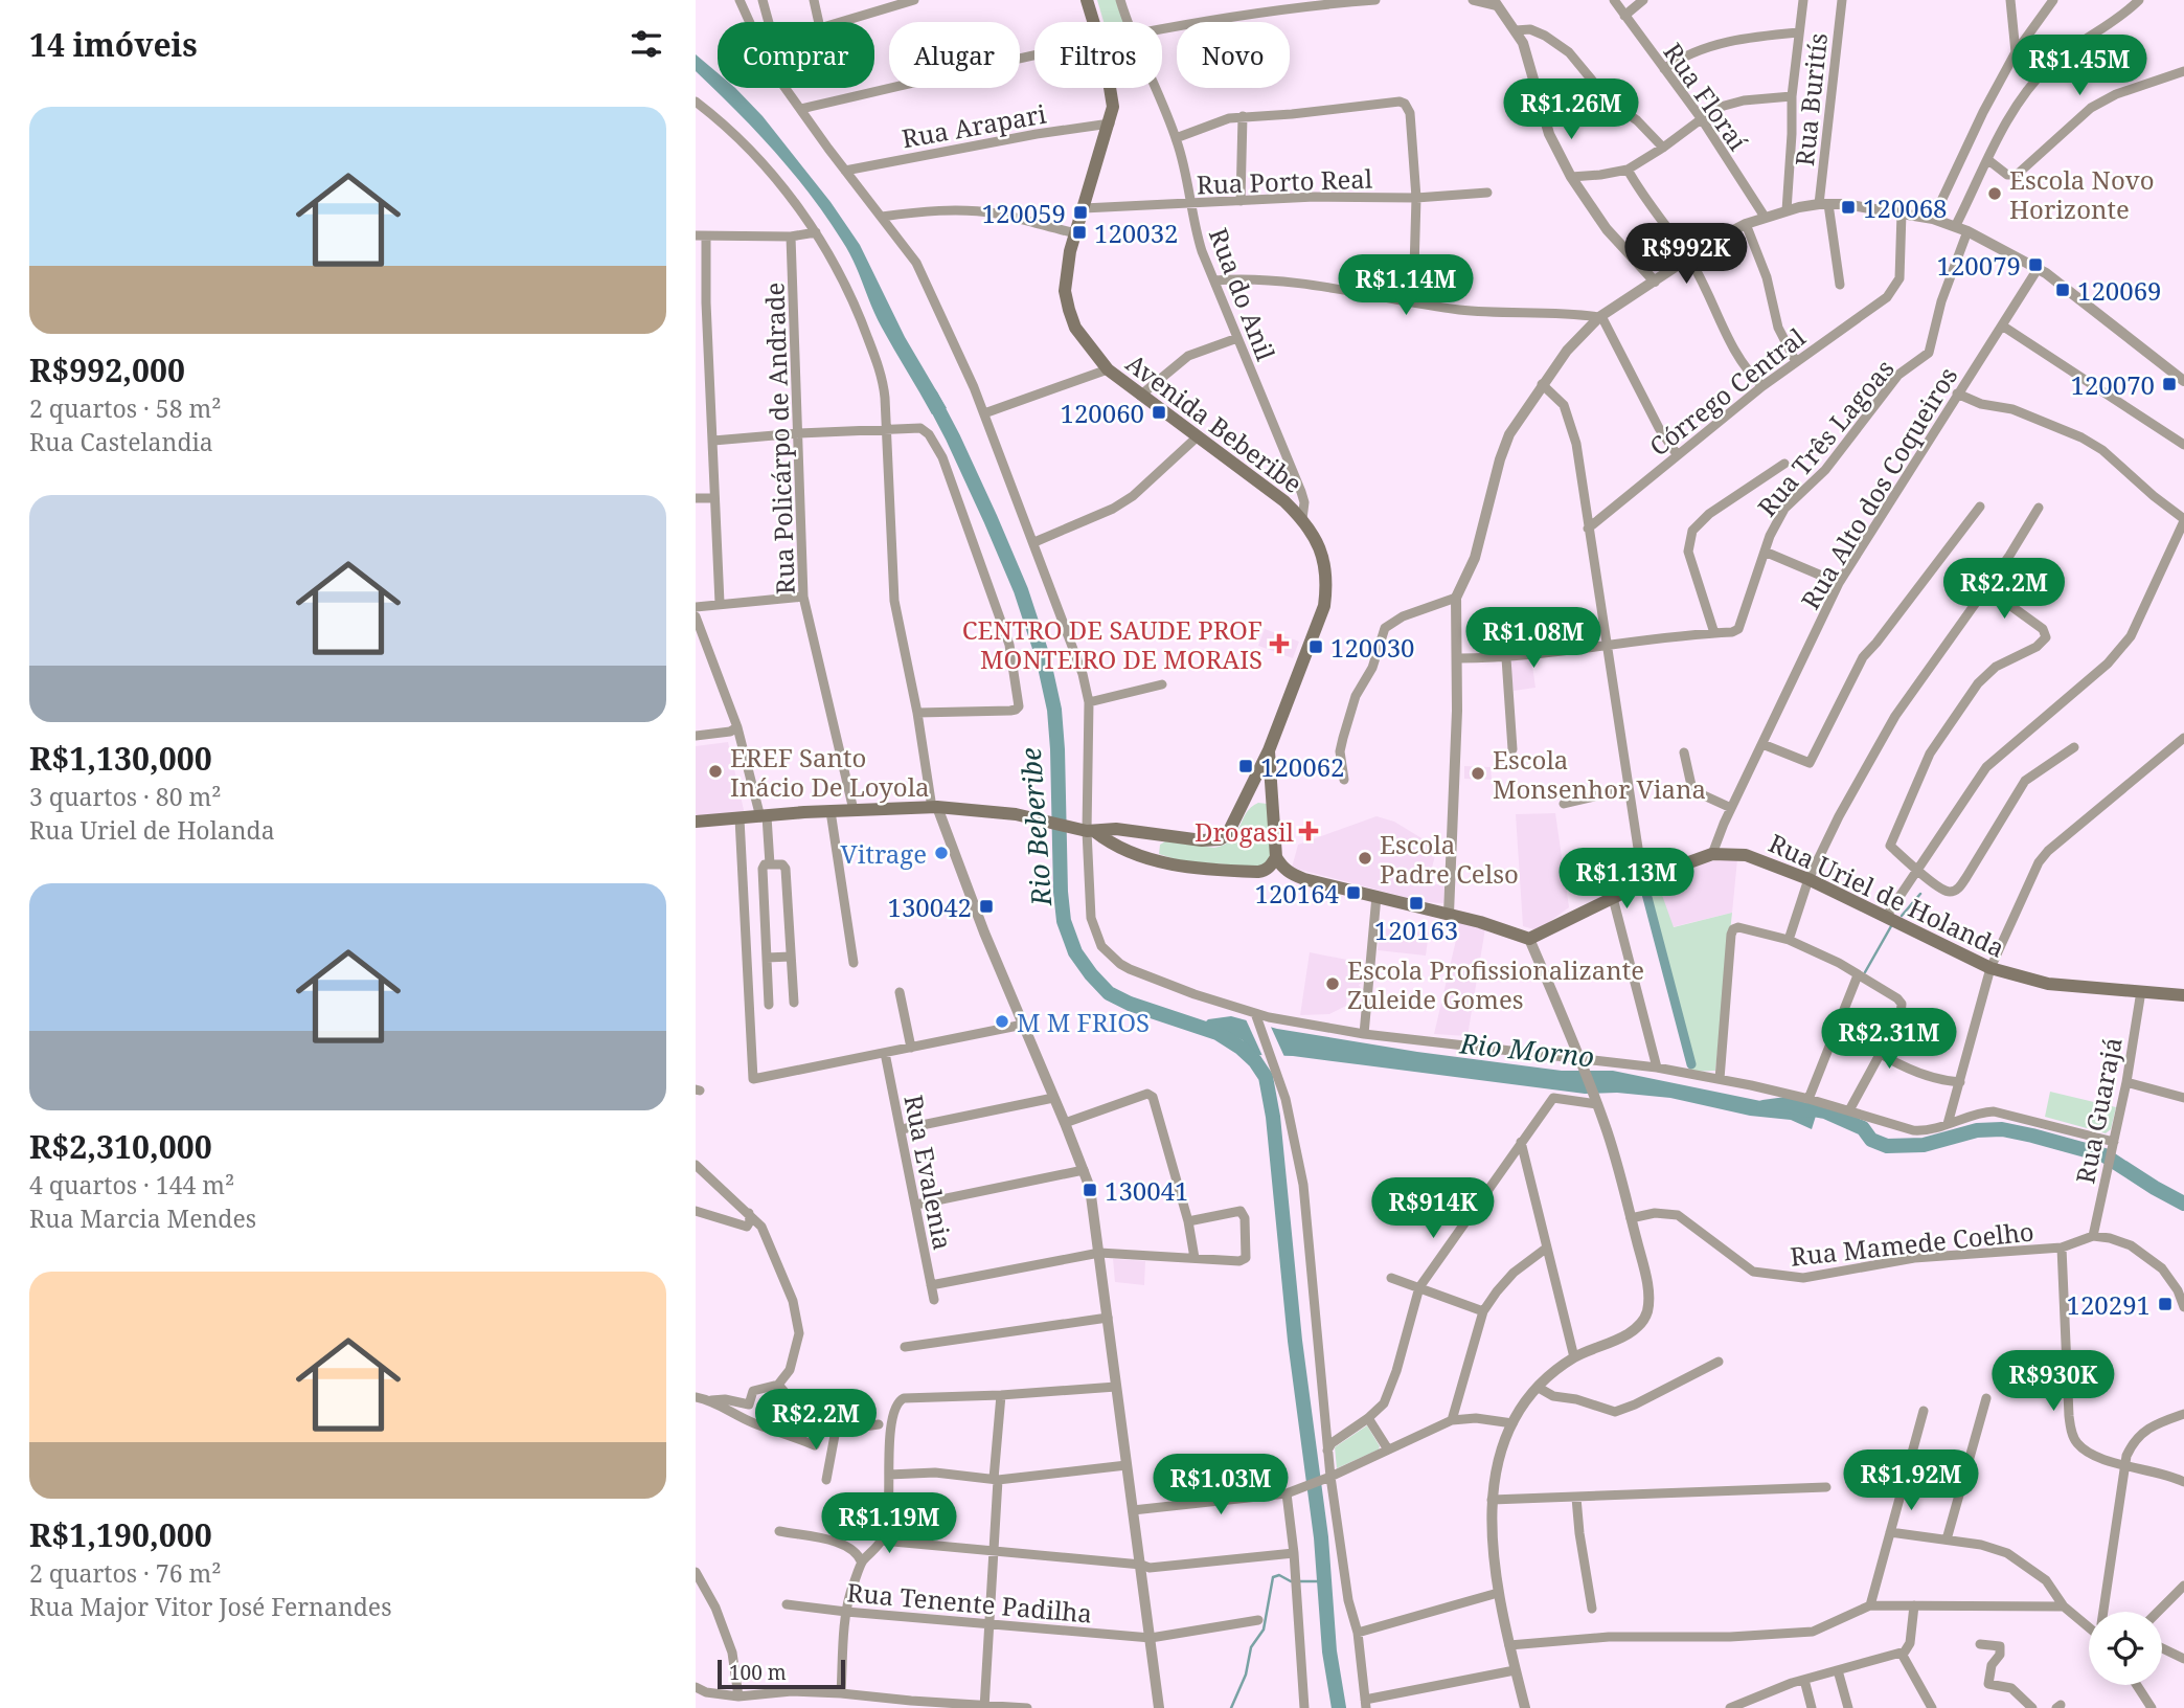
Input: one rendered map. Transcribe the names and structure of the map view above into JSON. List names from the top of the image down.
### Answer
{
  "streets": {
    "main road": ["Avenida Beberibe", "Rua Uriel de Holanda"],
    "street": [
      "Rua Floraí",
      "Rua Buritís",
      "Rua Arapari",
      "Rua Porto Real",
      "Rua do Anil",
      "Córrego Central",
      "Rua Três Lagoas",
      "Rua Policárpo de Andrade",
      "Rua Alto dos Coqueiros",
      "Rua Guarajá",
      "Rua Evalenia",
      "Rua Mamede Coelho",
      "Rua Tenente Padilha"
    ]
  },
  "crossings": [
    ["Rua Arapari", "Avenida Beberibe"],
    ["Rua Porto Real", "Rua do Anil"],
    ["Rua Porto Real", "Avenida Beberibe"],
    ["Rua do Anil", "Avenida Beberibe"],
    ["Rua Alto dos Coqueiros", "Rua Uriel de Holanda"],
    ["Rua Uriel de Holanda", "Rua Guarajá"],
    ["Rua Guarajá", "Rua Mamede Coelho"]
  ],
  "water": ["Rio Beberibe", "Rio Morno"],
  "places": {
    "other": [
      "Escola Novo Horizonte",
      "EREF Santo Inácio De Loyola",
      "Escola Monsenhor Viana",
      "Vitrage",
      "Escola Padre Celso",
      "Escola Profissionalizante Zuleide Gomes",
      "M M FRIOS"
    ],
    "transit": [
      "120068",
      "120059",
      "120032",
      "120079",
      "120069",
      "120070",
      "120060",
      "120030",
      "120062",
      "120164",
      "120163",
      "130042",
      "130041",
      "120291"
    ],
    "health": ["CENTRO DE SAUDE PROF MONTEIRO DE MORAIS", "Drogasil"]
  },
  "scale_bar": "100 m",
  "page": {
    "heading": "14 imóveis",
    "chip": [
      "Comprar",
      "Alugar",
      "Filtros",
      "Novo"
    ],
    "price": [
      "R$1.45M",
      "R$1.26M",
      "R$992K",
      "R$1.14M",
      "R$2.2M",
      "R$1.08M",
      "R$1.13M",
      "R$2.31M",
      "R$914K",
      "R$930K",
      "R$2.2M",
      "R$1.92M",
      "R$1.03M",
      "R$1.19M"
    ],
    "list": [
      {
        "name": "R$992,000",
        "note": "2 quartos · 58 m² · Rua Castelandia"
      },
      {
        "name": "R$1,130,000",
        "note": "3 quartos · 80 m² · Rua Uriel de Holanda"
      },
      {
        "name": "R$2,310,000",
        "note": "4 quartos · 144 m² · Rua Marcia Mendes"
      },
      {
        "name": "R$1,190,000",
        "note": "2 quartos · 76 m² · Rua Major Vitor José Fernandes"
      }
    ],
    "scale": "100 m"
  }
}
